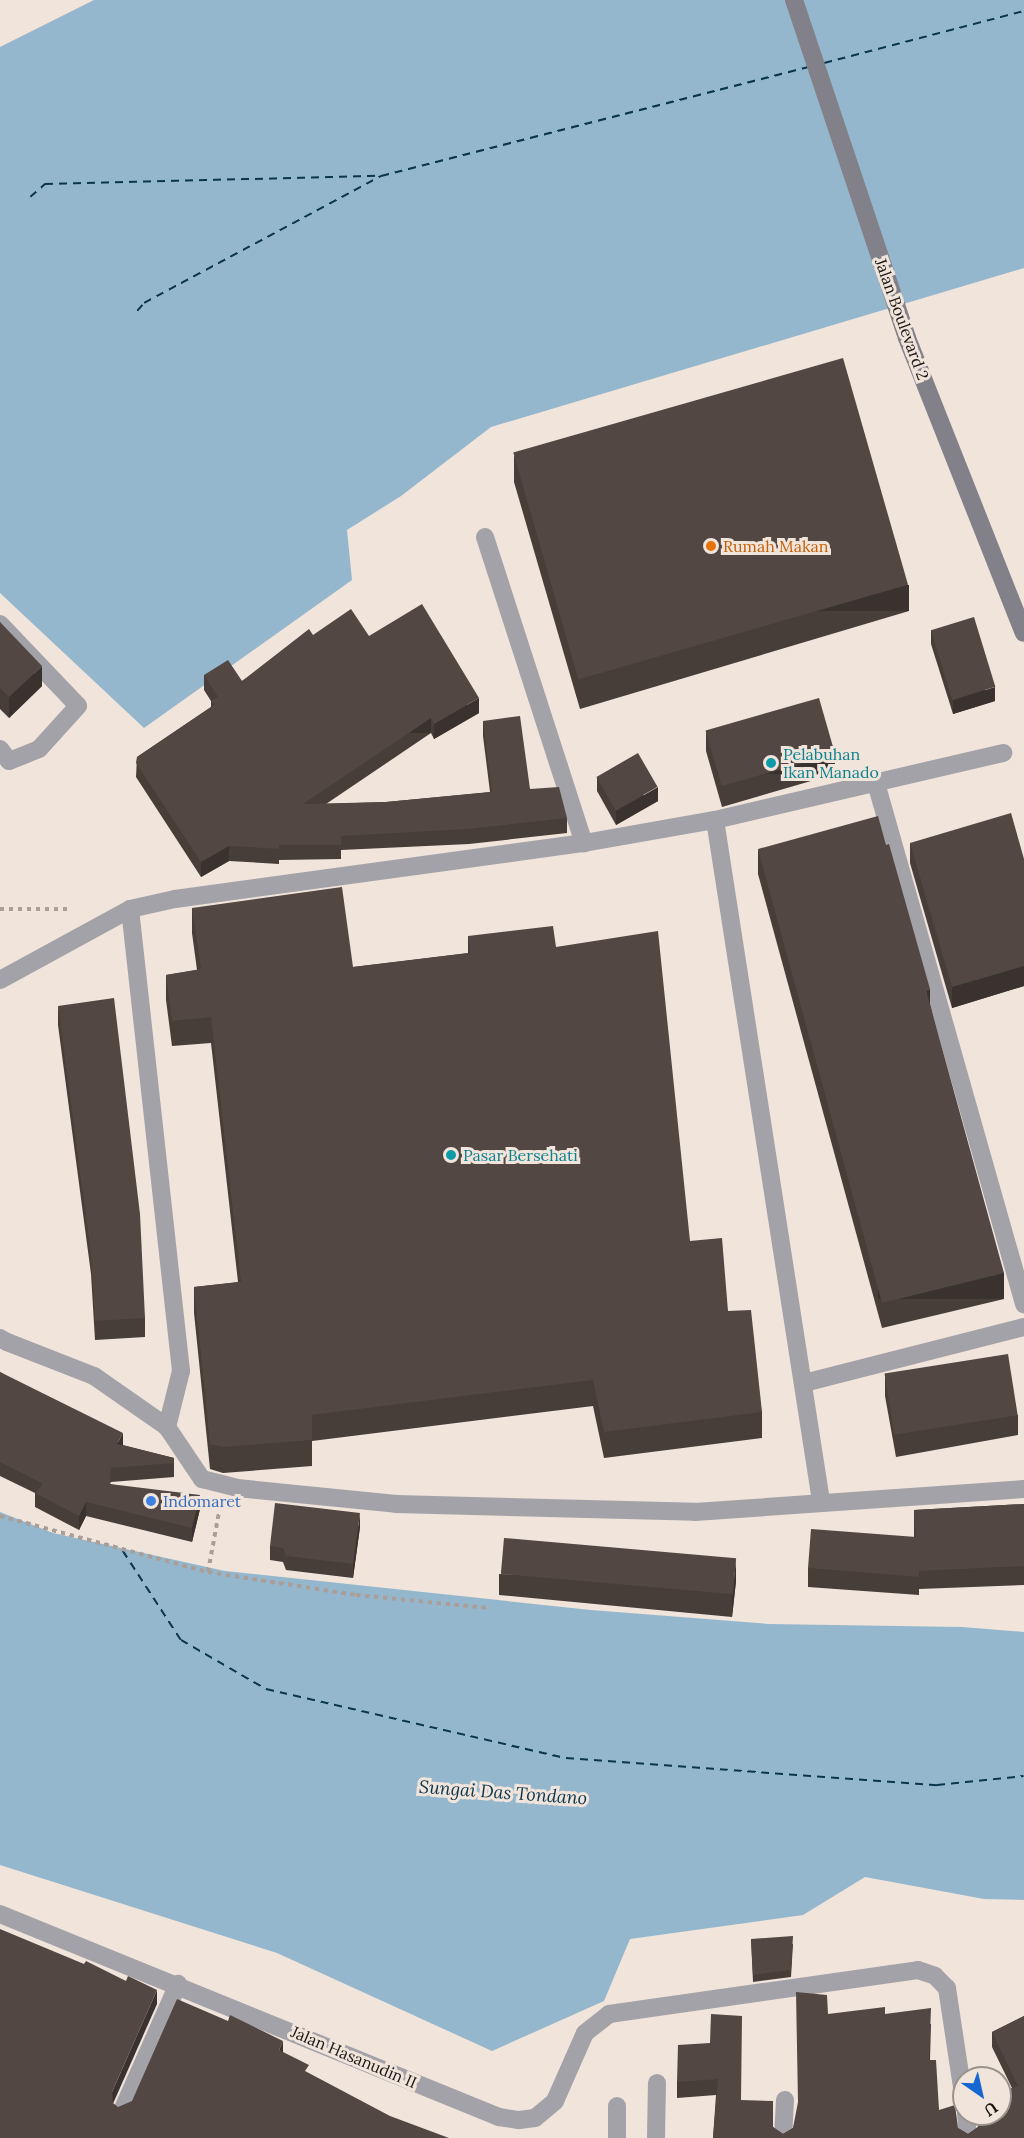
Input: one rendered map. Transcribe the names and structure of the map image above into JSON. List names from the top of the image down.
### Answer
{
  "streets": {
    "main road": ["Jalan Boulevard 2"],
    "street": ["Jalan Hasanudin II"]
  },
  "water": ["Sungai Das Tondano"],
  "places": [
    "Rumah Makan",
    "Pelabuhan Ikan Manado",
    "Pasar Bersehati",
    "Indomaret"
  ],
  "north": "bottom right"
}
